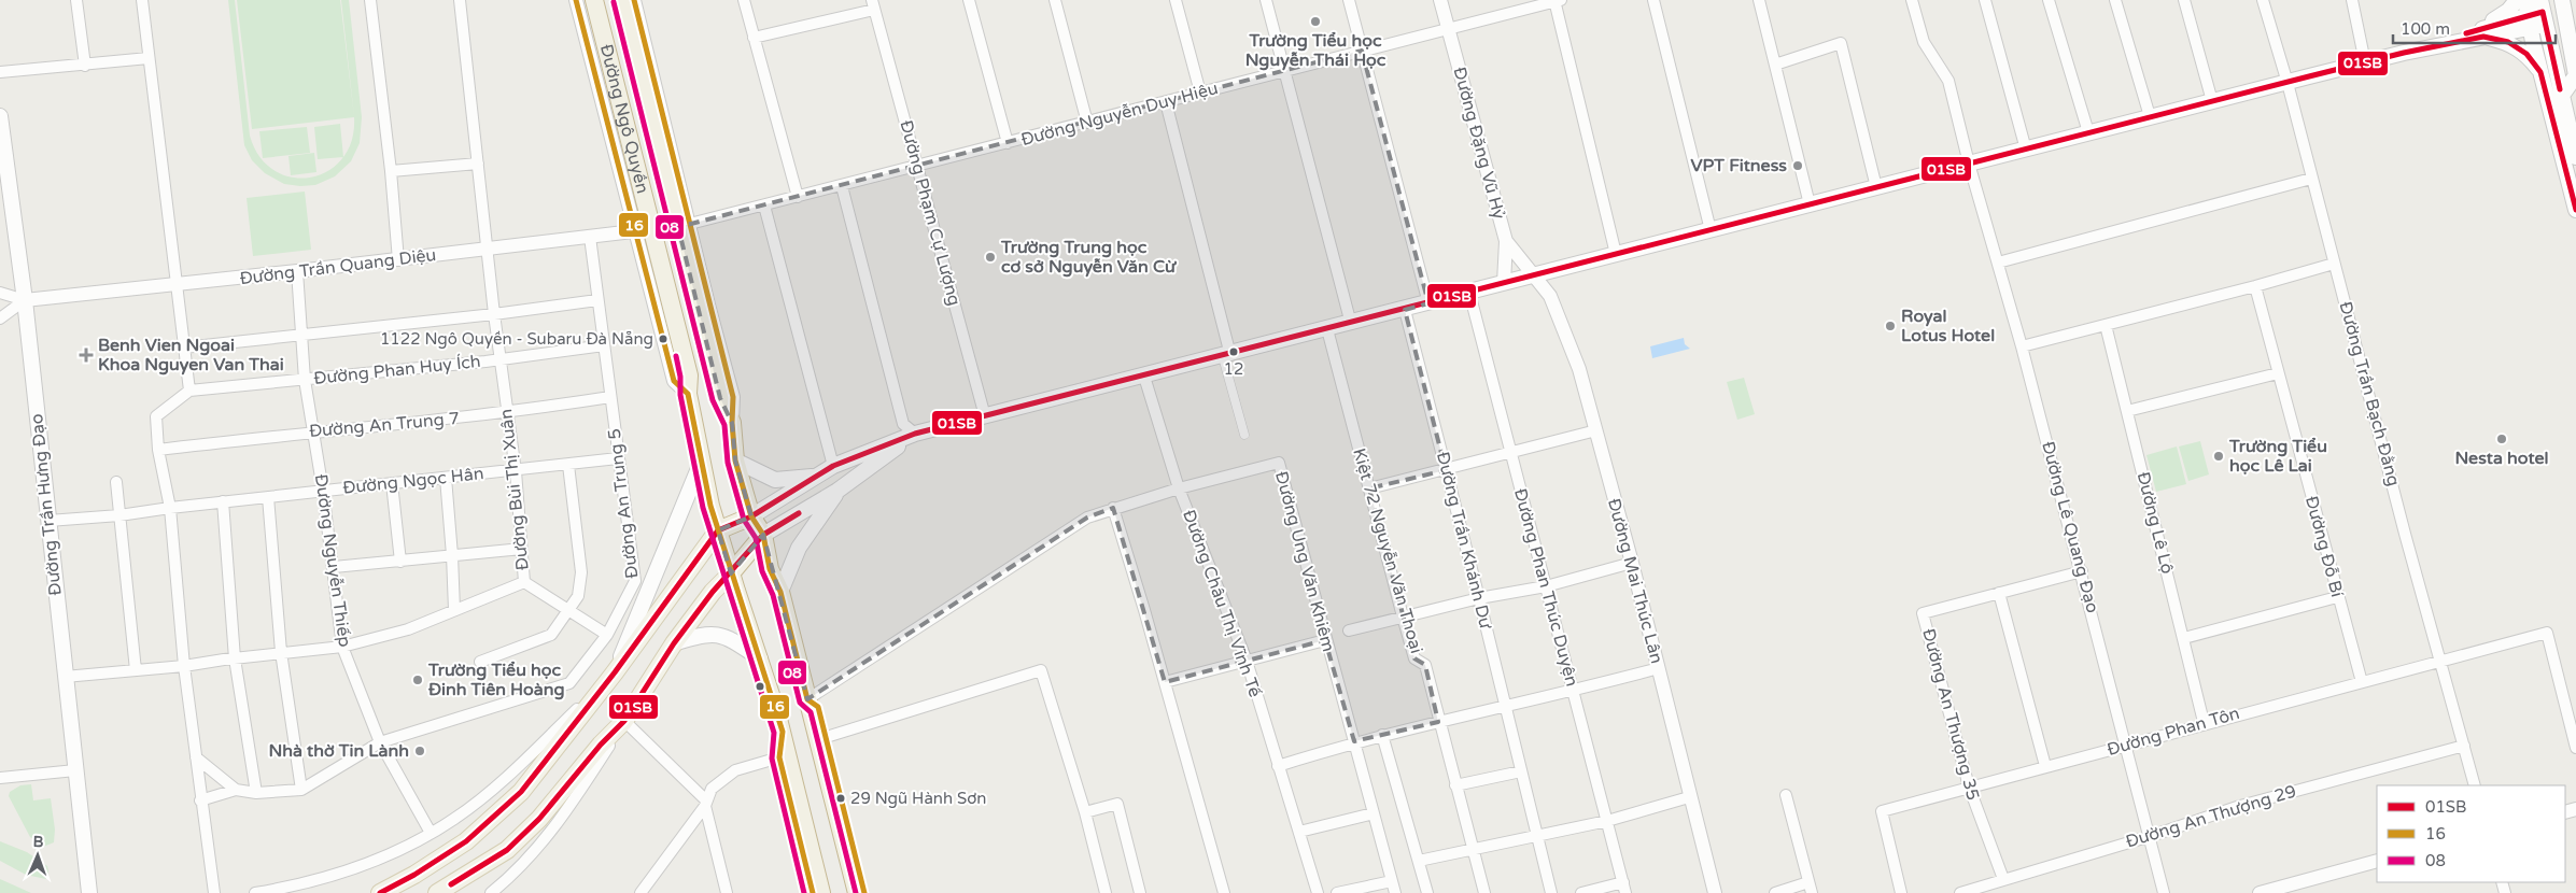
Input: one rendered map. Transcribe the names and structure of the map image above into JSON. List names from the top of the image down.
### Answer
{
  "streets": {
    "highway": ["Đường Ngô Quyền"],
    "main road": ["Đường Trần Hưng Đạo"],
    "street": [
      "Đường Nguyễn Duy Hiệu",
      "Đường Đặng Vũ Hỷ",
      "Đường Phạm Cự Lượng",
      "Đường Trần Quang Diệu",
      "Đường Phan Huy Ích",
      "Đường Trần Bạch Đằng",
      "Đường An Trung 7",
      "Đường Ngọc Hân",
      "Đường Bùi Thị Xuân",
      "Đường An Trung 5",
      "Đường Lê Lộ",
      "Đường Lê Quang Đạo",
      "Đường Trần Khánh Dư",
      "Đường Đỗ Bí",
      "Kiệt 72 Nguyễn Văn Thoại",
      "Đường Nguyễn Thiếp",
      "Đường Ung Văn Khiêm",
      "Đường Mai Thúc Lân",
      "Đường Phan Thúc Duyện",
      "Đường Châu Thị Vĩnh Tế",
      "Đường An Thượng 35",
      "Đường Phan Tôn",
      "Đường An Thượng 29"
    ]
  },
  "crossings": [
    ["Đường Nguyễn Duy Hiệu", "Đường Ngô Quyền"],
    ["Đường Nguyễn Duy Hiệu", "Đường Đặng Vũ Hỷ"],
    ["Đường Nguyễn Duy Hiệu", "Đường Phạm Cự Lượng"],
    ["Đường Ngô Quyền", "Đường Trần Quang Diệu"],
    ["Đường Đặng Vũ Hỷ", "Đường Mai Thúc Lân"],
    ["Đường Trần Quang Diệu", "Đường Bùi Thị Xuân"],
    ["Đường Trần Quang Diệu", "Đường An Trung 5"],
    ["Đường Trần Quang Diệu", "Đường Trần Hưng Đạo"],
    ["Đường Trần Quang Diệu", "Đường Nguyễn Thiếp"],
    ["Đường Phan Huy Ích", "Đường Bùi Thị Xuân"],
    ["Đường Phan Huy Ích", "Đường An Trung 5"],
    ["Đường Phan Huy Ích", "Đường Nguyễn Thiếp"],
    ["Đường Trần Bạch Đằng", "Đường Phan Tôn"],
    ["Đường Trần Bạch Đằng", "Đường An Thượng 29"],
    ["Đường An Trung 7", "Đường Bùi Thị Xuân"],
    ["Đường An Trung 7", "Đường An Trung 5"],
    ["Đường An Trung 7", "Đường Nguyễn Thiếp"],
    ["Đường Ngọc Hân", "Đường Bùi Thị Xuân"],
    ["Đường Ngọc Hân", "Đường An Trung 5"],
    ["Đường Ngọc Hân", "Đường Trần Hưng Đạo"],
    ["Đường Ngọc Hân", "Đường Nguyễn Thiếp"],
    ["Đường Bùi Thị Xuân", "Đường Trần Hưng Đạo"],
    ["Đường Bùi Thị Xuân", "Đường Nguyễn Thiếp"],
    ["Đường An Trung 5", "Đường Nguyễn Thiếp"],
    ["Đường Lê Lộ", "Đường Phan Tôn"],
    ["Đường Lê Quang Đạo", "Đường An Thượng 35"],
    ["Đường Lê Quang Đạo", "Đường Phan Tôn"],
    ["Đường Lê Quang Đạo", "Đường An Thượng 29"],
    ["Đường Đỗ Bí", "Đường Phan Tôn"],
    ["Đường Ung Văn Khiêm", "Đường Châu Thị Vĩnh Tế"],
    ["Đường An Thượng 35", "Đường Phan Tôn"],
    ["Đường An Thượng 35", "Đường An Thượng 29"]
  ],
  "places": {
    "other": [
      "Trường Tiểu học Nguyễn Thái Học",
      "VPT Fitness",
      "Trường Trung học cơ sở Nguyễn Văn Cừ",
      "Royal Lotus Hotel",
      "1122 Ngô Quyền - Subaru Đà Nẵng",
      "12",
      "Nesta hotel",
      "Trường Tiểu học Lê Lai",
      "Trường Tiểu học Đinh Tiên Hoàng",
      "Nhà thờ Tin Lành",
      "29 Ngũ Hành Sơn"
    ],
    "health": ["Benh Vien Ngoai Khoa Nguyen Van Thai"]
  },
  "lines": ["transit line 16", "transit line 08", "transit line 01SB"],
  "legend": ["01SB", "16", "08"],
  "scale_bar": "100 m",
  "north": "top"
}
